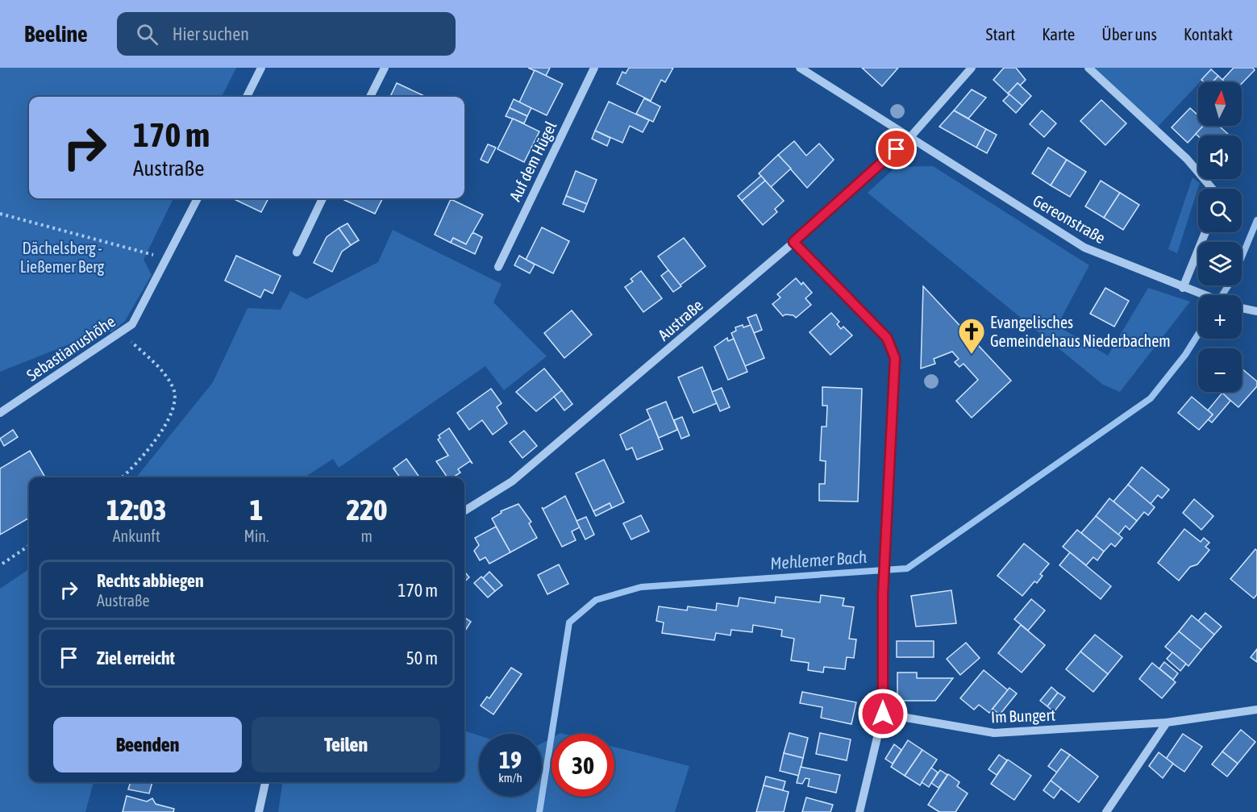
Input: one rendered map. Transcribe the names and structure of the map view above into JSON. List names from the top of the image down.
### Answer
{
  "streets": {
    "street": [
      "Auf dem Hügel",
      "Gereonstraße",
      "Austraße",
      "Sebastianushöhe",
      "Im Bungert"
    ]
  },
  "crossings": [
    ["Gereonstraße", "Austraße"]
  ],
  "water": ["Mehlemer Bach"],
  "parks": ["Dächelsberg - Ließemer Berg"],
  "places": {
    "church": ["Evangelisches Gemeindehaus Niederbachem"]
  },
  "north": "top",
  "page": {
    "header": "Beeline",
    "search": "Hier suchen",
    "nav": [
      "Start",
      "Karte",
      "Über uns",
      "Kontakt"
    ],
    "map_buttons": ["+", "−"],
    "turn": ["170 m", "Austraße"],
    "eta": [
      "12:03",
      "Ankunft",
      "1",
      "Min.",
      "220",
      "m"
    ],
    "list": [
      {
        "name": "Rechts abbiegen",
        "note": "Austraße",
        "value": "170 m"
      },
      {
        "name": "Ziel erreicht",
        "value": "50 m"
      }
    ],
    "buttons": ["Beenden", "Teilen"],
    "speed": "19 km/h",
    "limit": "30"
  }
}
